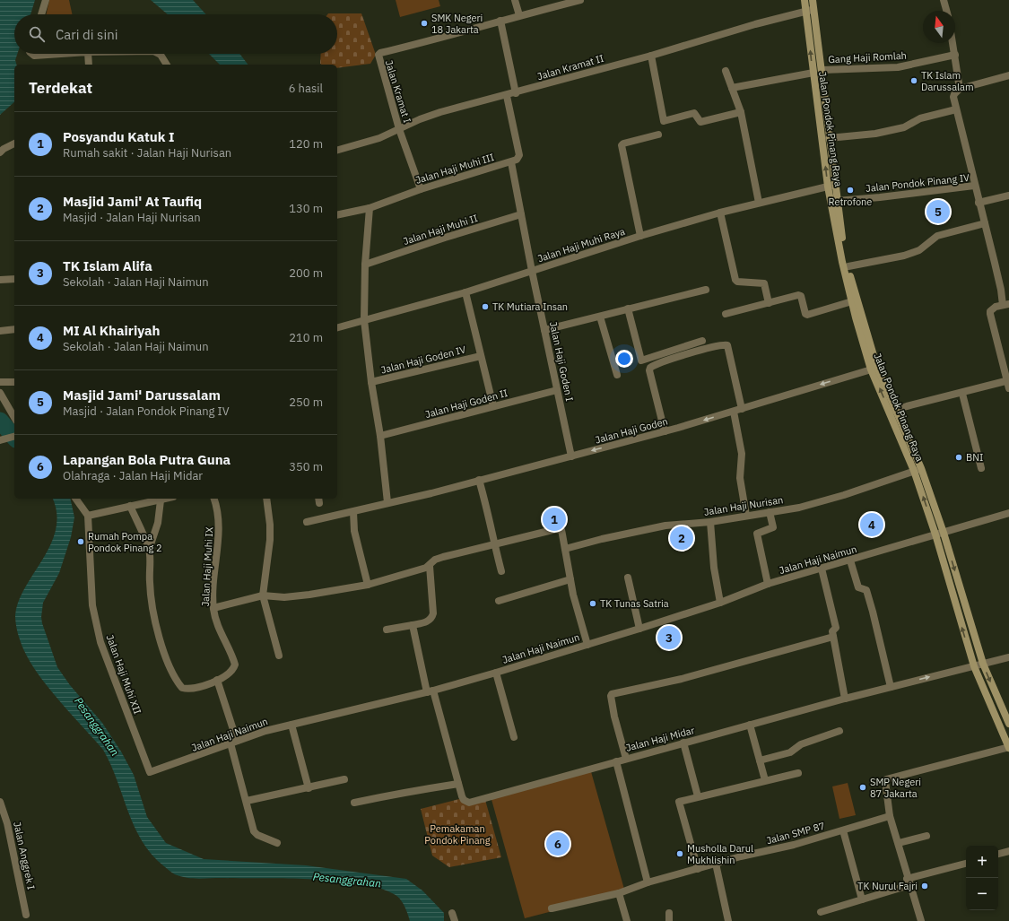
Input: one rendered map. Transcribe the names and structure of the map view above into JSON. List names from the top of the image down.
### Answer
{
  "streets": {
    "main road": ["Jalan Pondok Pinang Raya"],
    "street": [
      "Gang Haji Romlah",
      "Jalan Kramat II",
      "Jalan Kramat I",
      "Jalan Haji Muhi III",
      "Jalan Pondok Pinang IV",
      "Jalan Haji Muhi II",
      "Jalan Haji Muhi Raya",
      "Jalan Haji Goden IV",
      "Jalan Haji Goden I",
      "Jalan Haji Goden II",
      "Jalan Haji Goden",
      "Jalan Haji Nurisan",
      "Jalan Haji Naimun",
      "Jalan Haji Muhi IX",
      "Jalan Haji Muhi XII",
      "Jalan Haji Midar",
      "Jalan SMP 87",
      "Jalan Anggrek I"
    ]
  },
  "crossings": [
    ["Gang Haji Romlah", "Jalan Pondok Pinang Raya"],
    ["Jalan Kramat II", "Jalan Kramat I"],
    ["Jalan Kramat II", "Jalan Pondok Pinang Raya"],
    ["Jalan Kramat I", "Jalan Haji Muhi III"],
    ["Jalan Pondok Pinang Raya", "Jalan Pondok Pinang IV"],
    ["Jalan Pondok Pinang Raya", "Jalan Haji Muhi Raya"],
    ["Jalan Pondok Pinang Raya", "Jalan Haji Goden"],
    ["Jalan Pondok Pinang Raya", "Jalan Haji Nurisan"],
    ["Jalan Pondok Pinang Raya", "Jalan Haji Naimun"],
    ["Jalan Pondok Pinang Raya", "Jalan Haji Midar"],
    ["Jalan Haji Muhi III", "Jalan Haji Goden I"],
    ["Jalan Haji Muhi II", "Jalan Haji Goden I"],
    ["Jalan Haji Muhi Raya", "Jalan Haji Goden I"],
    ["Jalan Haji Goden I", "Jalan Haji Goden II"],
    ["Jalan Haji Goden I", "Jalan Haji Goden"],
    ["Jalan Haji Naimun", "Jalan Haji Muhi XII"],
    ["Jalan Haji Naimun", "Jalan Haji Midar"]
  ],
  "one_way": ["Jalan Haji Goden"],
  "water": ["Pesanggrahan"],
  "parks": ["Pemakaman Pondok Pinang"],
  "places": [
    "SMK Negeri 18 Jakarta",
    "TK Islam Darussalam",
    "Retrofone",
    "TK Mutiara Insan",
    "BNI",
    "Rumah Pompa Pondok Pinang 2",
    "TK Tunas Satria",
    "SMP Negeri 87 Jakarta",
    "Musholla Darul Mukhlishin",
    "TK Nurul Fajri"
  ],
  "north": "top",
  "page": {
    "search": "Cari di sini",
    "heading": ["Terdekat", "6 hasil"],
    "list": [
      {
        "mark": "1",
        "name": "Posyandu Katuk I",
        "note": "Rumah sakit · Jalan Haji Nurisan",
        "value": "120 m"
      },
      {
        "mark": "2",
        "name": "Masjid Jami' At Taufiq",
        "note": "Masjid · Jalan Haji Nurisan",
        "value": "130 m"
      },
      {
        "mark": "3",
        "name": "TK Islam Alifa",
        "note": "Sekolah · Jalan Haji Naimun",
        "value": "200 m"
      },
      {
        "mark": "4",
        "name": "MI Al Khairiyah",
        "note": "Sekolah · Jalan Haji Naimun",
        "value": "210 m"
      },
      {
        "mark": "5",
        "name": "Masjid Jami' Darussalam",
        "note": "Masjid · Jalan Pondok Pinang IV",
        "value": "250 m"
      },
      {
        "mark": "6",
        "name": "Lapangan Bola Putra Guna",
        "note": "Olahraga · Jalan Haji Midar",
        "value": "350 m"
      }
    ],
    "pins": [
      "5",
      "1",
      "4",
      "2",
      "3",
      "6"
    ],
    "map_buttons": ["+", "−"]
  }
}
